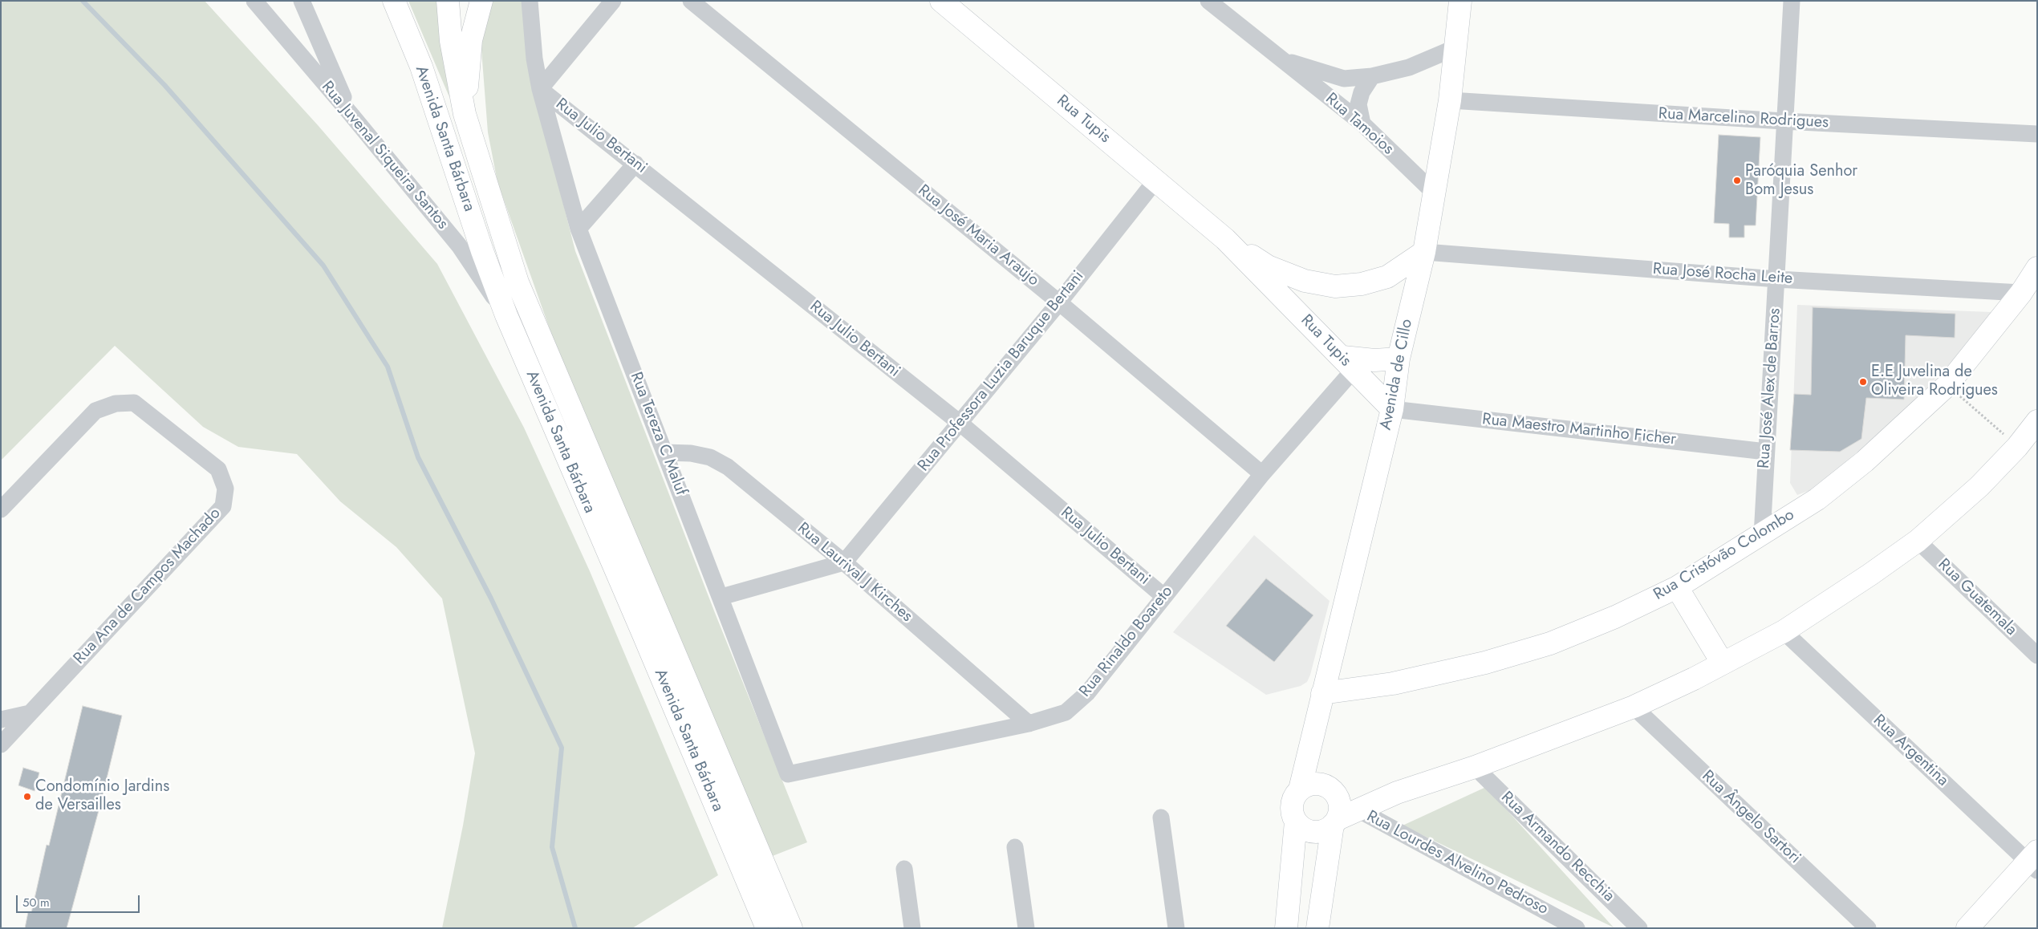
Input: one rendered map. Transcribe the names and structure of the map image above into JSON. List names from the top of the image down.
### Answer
{
  "streets": {
    "main road": [
      "Rua Tupis",
      "Avenida Santa Bárbara",
      "Avenida de Cillo",
      "Rua Cristóvão Colombo"
    ],
    "street": [
      "Rua Marcelino Rodrigues",
      "Rua Tamoios",
      "Rua Julio Bertani",
      "Rua Juvenal Siqueira Santos",
      "Rua José Maria Araujo",
      "Rua José Rocha Leite",
      "Rua Professora Luzia Baruque Bertani",
      "Rua José Alex de Barros",
      "Rua Maestro Martinho Ficher",
      "Rua Tereza C Maluf",
      "Rua Laurival J Kirches",
      "Rua Ana de Campos Machado",
      "Rua Guatemala",
      "Rua Rinaldo Boareto",
      "Rua Argentina",
      "Rua Ângelo Sartori",
      "Rua Armando Recchia",
      "Rua Lourdes Alvelino Pedroso"
    ]
  },
  "crossings": [
    ["Rua Marcelino Rodrigues", "Avenida de Cillo"],
    ["Rua Marcelino Rodrigues", "Rua José Alex de Barros"],
    ["Rua Tupis", "Rua José Rocha Leite"],
    ["Rua Tupis", "Rua Professora Luzia Baruque Bertani"],
    ["Rua Tupis", "Avenida de Cillo"],
    ["Rua Tupis", "Rua Maestro Martinho Ficher"],
    ["Rua Tupis", "Rua Rinaldo Boareto"],
    ["Rua Tamoios", "Avenida de Cillo"],
    ["Rua Julio Bertani", "Rua Professora Luzia Baruque Bertani"],
    ["Rua Julio Bertani", "Rua Tereza C Maluf"],
    ["Rua Julio Bertani", "Rua Rinaldo Boareto"],
    ["Avenida Santa Bárbara", "Rua Juvenal Siqueira Santos"],
    ["Rua José Maria Araujo", "Rua Professora Luzia Baruque Bertani"],
    ["Rua José Maria Araujo", "Rua Rinaldo Boareto"],
    ["Rua José Rocha Leite", "Avenida de Cillo"],
    ["Rua José Rocha Leite", "Rua José Alex de Barros"],
    ["Rua José Rocha Leite", "Rua Cristóvão Colombo"],
    ["Rua Professora Luzia Baruque Bertani", "Rua Laurival J Kirches"],
    ["Avenida de Cillo", "Rua Maestro Martinho Ficher"],
    ["Avenida de Cillo", "Rua Cristóvão Colombo"],
    ["Rua José Alex de Barros", "Rua Maestro Martinho Ficher"],
    ["Rua José Alex de Barros", "Rua Cristóvão Colombo"],
    ["Rua Tereza C Maluf", "Rua Laurival J Kirches"],
    ["Rua Tereza C Maluf", "Rua Rinaldo Boareto"],
    ["Rua Laurival J Kirches", "Rua Rinaldo Boareto"]
  ],
  "places": ["Paróquia Senhor Bom Jesus", "E.E Juvelina de Oliveira Rodrigues", "Condomínio Jardins de Versailles"],
  "scale_bar": "50 m"
}
